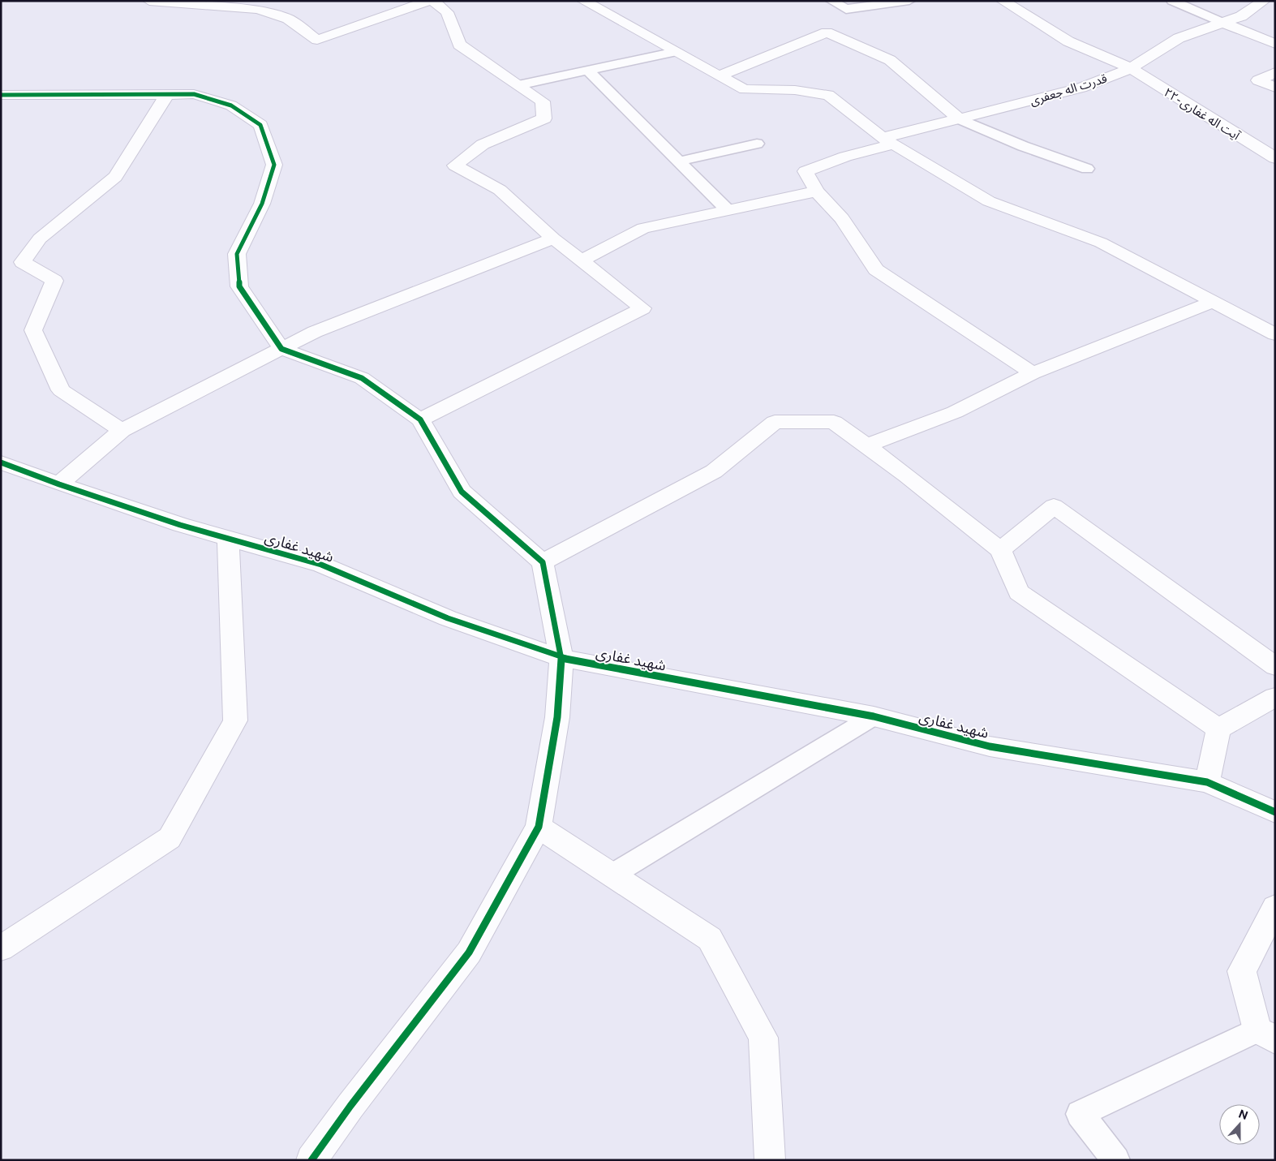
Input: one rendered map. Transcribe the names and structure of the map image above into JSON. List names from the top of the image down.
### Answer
{
  "streets": {
    "street": ["قدرت اله جعفری", "۲۲- آیت اله غفاری", "شهید غفاری"]
  },
  "crossings": [
    ["قدرت اله جعفری", "۲۲- آیت اله غفاری"]
  ],
  "north": "top"
}
